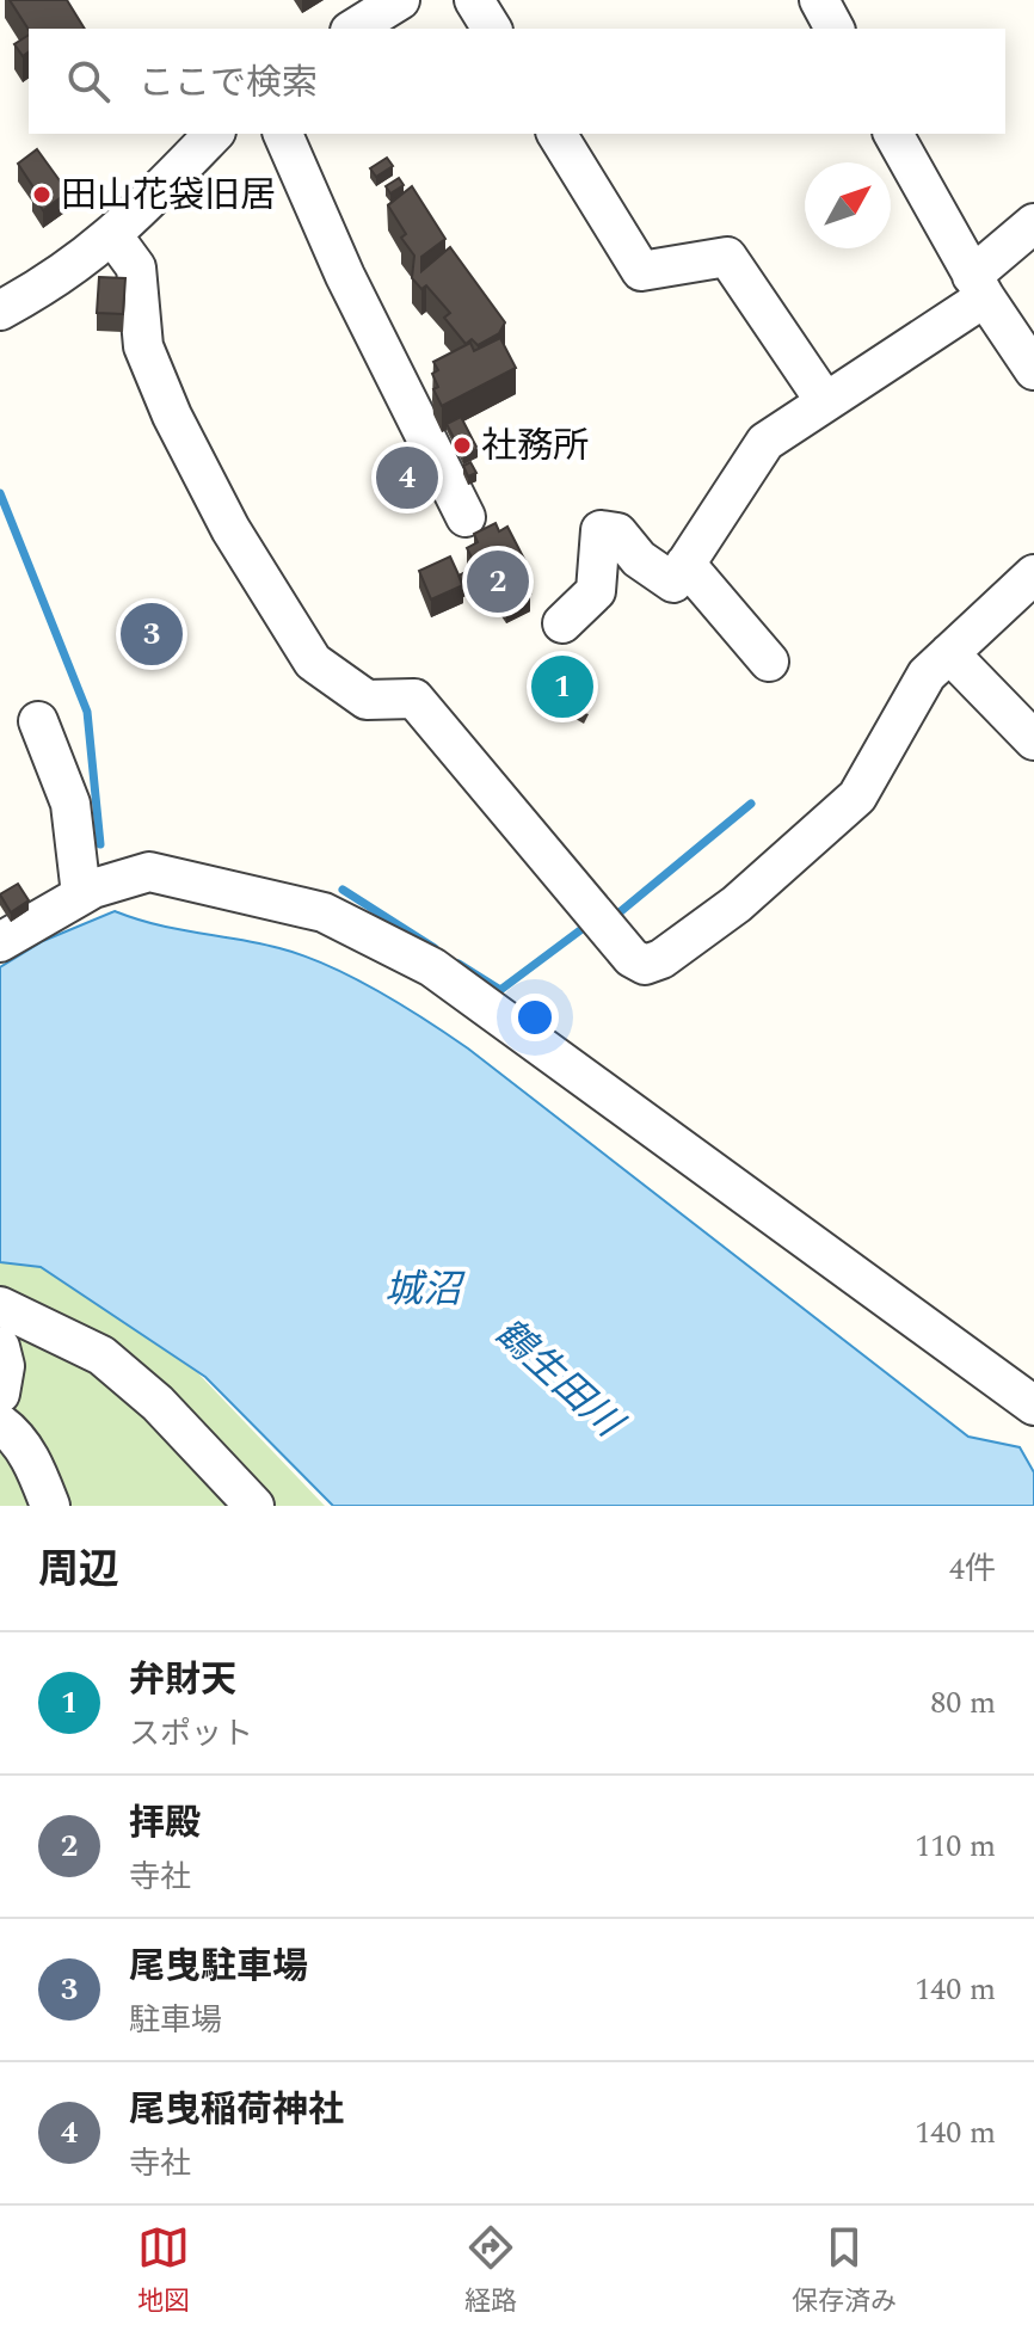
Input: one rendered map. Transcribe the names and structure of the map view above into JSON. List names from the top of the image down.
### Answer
{
  "water": ["城沼", "鶴生田川"],
  "places": ["田山花袋旧居", "社務所"],
  "north": "top right",
  "page": {
    "search": "ここで検索",
    "pins": [
      "4",
      "2",
      "3",
      "1"
    ],
    "heading": ["周辺", "4件"],
    "list": [
      {
        "mark": "1",
        "name": "弁財天",
        "note": "スポット",
        "value": "80 m"
      },
      {
        "mark": "2",
        "name": "拝殿",
        "note": "寺社",
        "value": "110 m"
      },
      {
        "mark": "3",
        "name": "尾曳駐車場",
        "note": "駐車場",
        "value": "140 m"
      },
      {
        "mark": "4",
        "name": "尾曳稲荷神社",
        "note": "寺社",
        "value": "140 m"
      }
    ],
    "nav": ["地図", "経路", "保存済み"]
  }
}
